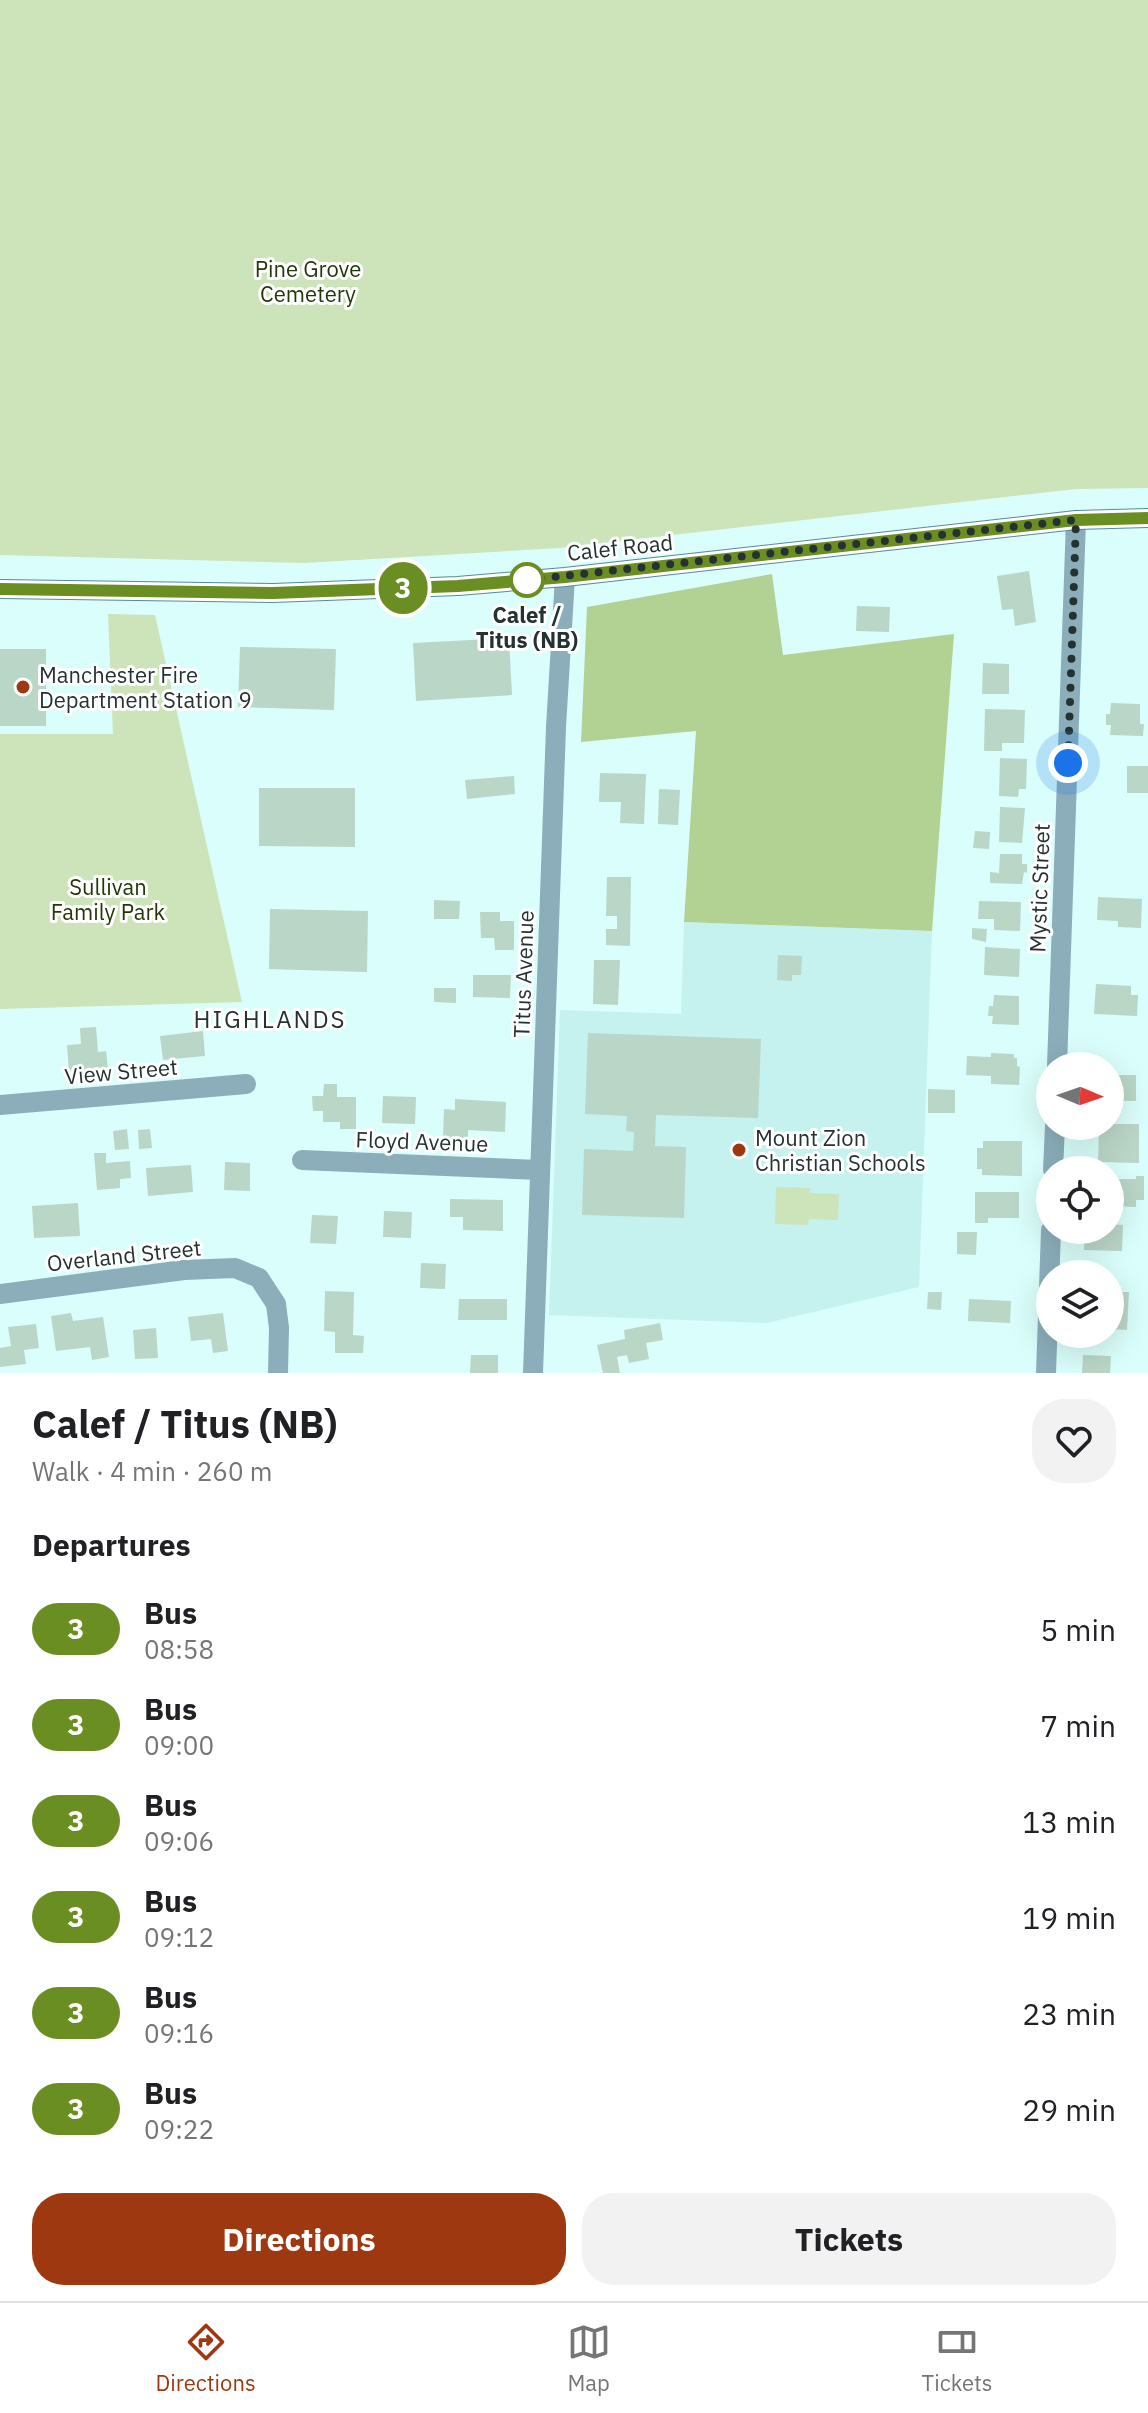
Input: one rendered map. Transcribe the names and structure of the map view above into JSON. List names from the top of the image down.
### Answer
{
  "streets": {
    "main road": ["Calef Road"],
    "street": [
      "Mystic Street",
      "Titus Avenue",
      "View Street",
      "Floyd Avenue",
      "Overland Street"
    ]
  },
  "crossings": [
    ["Calef Road", "Mystic Street"],
    ["Calef Road", "Titus Avenue"],
    ["Titus Avenue", "Floyd Avenue"]
  ],
  "districts": ["HIGHLANDS"],
  "parks": ["Pine Grove Cemetery", "Sullivan Family Park"],
  "places": ["Calef / Titus (NB)", "Manchester Fire Department Station 9", "Mount Zion Christian Schools"],
  "lines": ["bus line 3"],
  "north": "right",
  "page": {
    "on_map": "3",
    "heading": [
      ["Calef / Titus (NB)", "Walk · 4 min · 260 m"],
      "Departures"
    ],
    "list": [
      {
        "mark": "3",
        "name": "Bus",
        "note": "08:58",
        "value": "5 min"
      },
      {
        "mark": "3",
        "name": "Bus",
        "note": "09:00",
        "value": "7 min"
      },
      {
        "mark": "3",
        "name": "Bus",
        "note": "09:06",
        "value": "13 min"
      },
      {
        "mark": "3",
        "name": "Bus",
        "note": "09:12",
        "value": "19 min"
      },
      {
        "mark": "3",
        "name": "Bus",
        "note": "09:16",
        "value": "23 min"
      },
      {
        "mark": "3",
        "name": "Bus",
        "note": "09:22",
        "value": "29 min"
      }
    ],
    "buttons": ["Directions", "Tickets"],
    "tabs": ["Directions", "Map", "Tickets"]
  }
}
